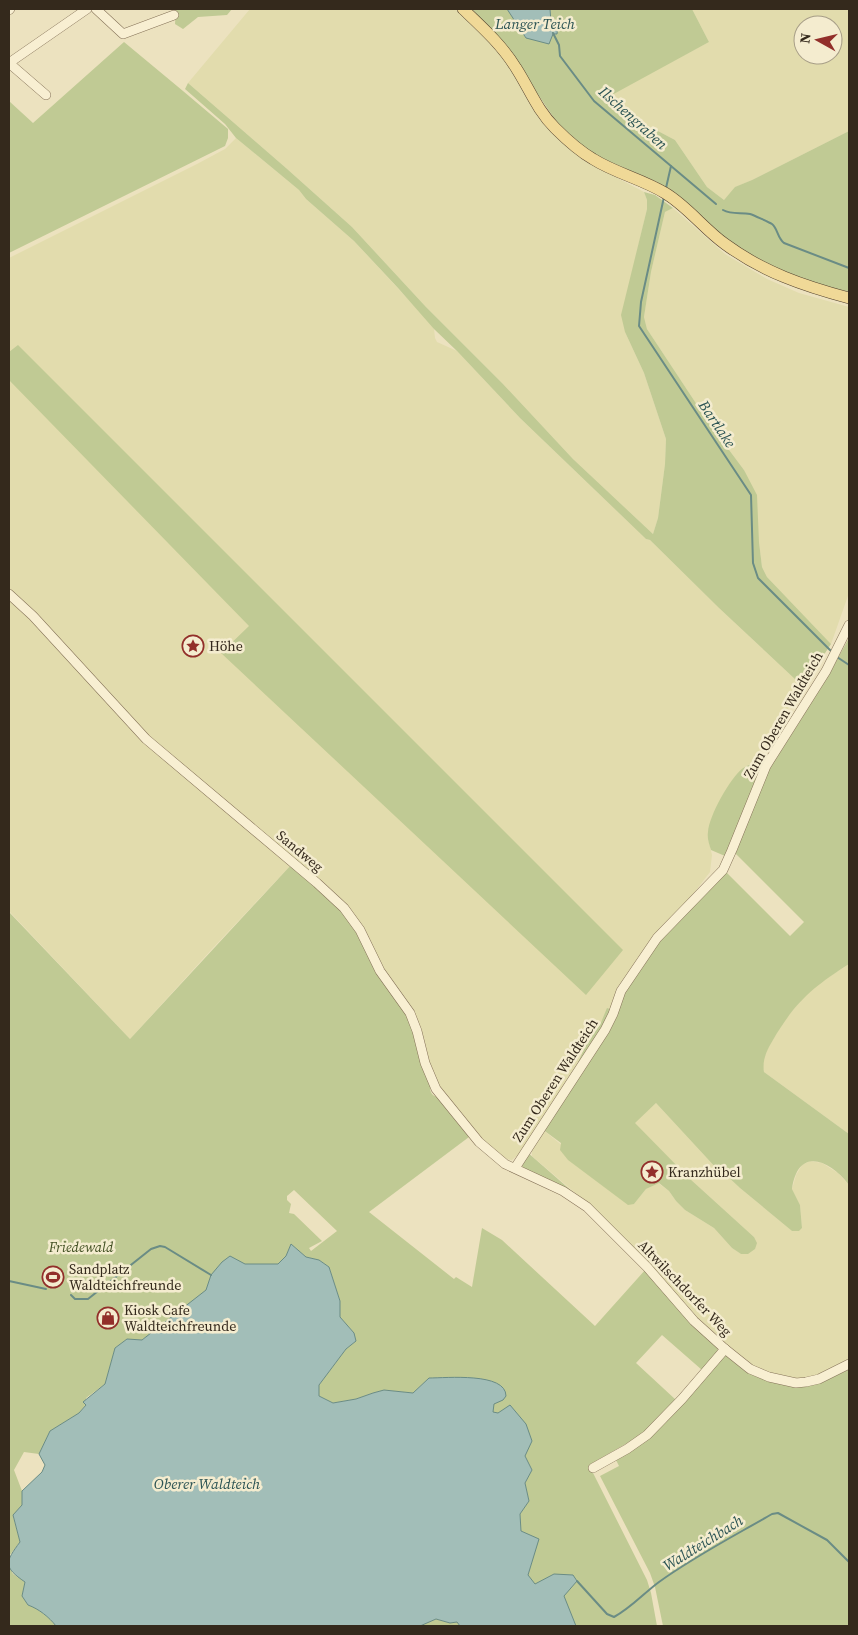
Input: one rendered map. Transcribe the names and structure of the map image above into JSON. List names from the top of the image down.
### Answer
{
  "streets": {
    "street": ["Zum Oberen Waldteich", "Sandweg", "Altwilschdorfer Weg"]
  },
  "crossings": [
    ["Zum Oberen Waldteich", "Sandweg"],
    ["Zum Oberen Waldteich", "Altwilschdorfer Weg"],
    ["Sandweg", "Altwilschdorfer Weg"]
  ],
  "water": [
    "Langer Teich",
    "Ilschengraben",
    "Bartlake",
    "Oberer Waldteich",
    "Waldteichbach"
  ],
  "parks": ["Friedewald"],
  "places": {
    "place": ["Höhe", "Kranzhübel"],
    "sports": ["Sandplatz Waldteichfreunde"],
    "shop": ["Kiosk Cafe Waldteichfreunde"]
  },
  "north": "left"
}
